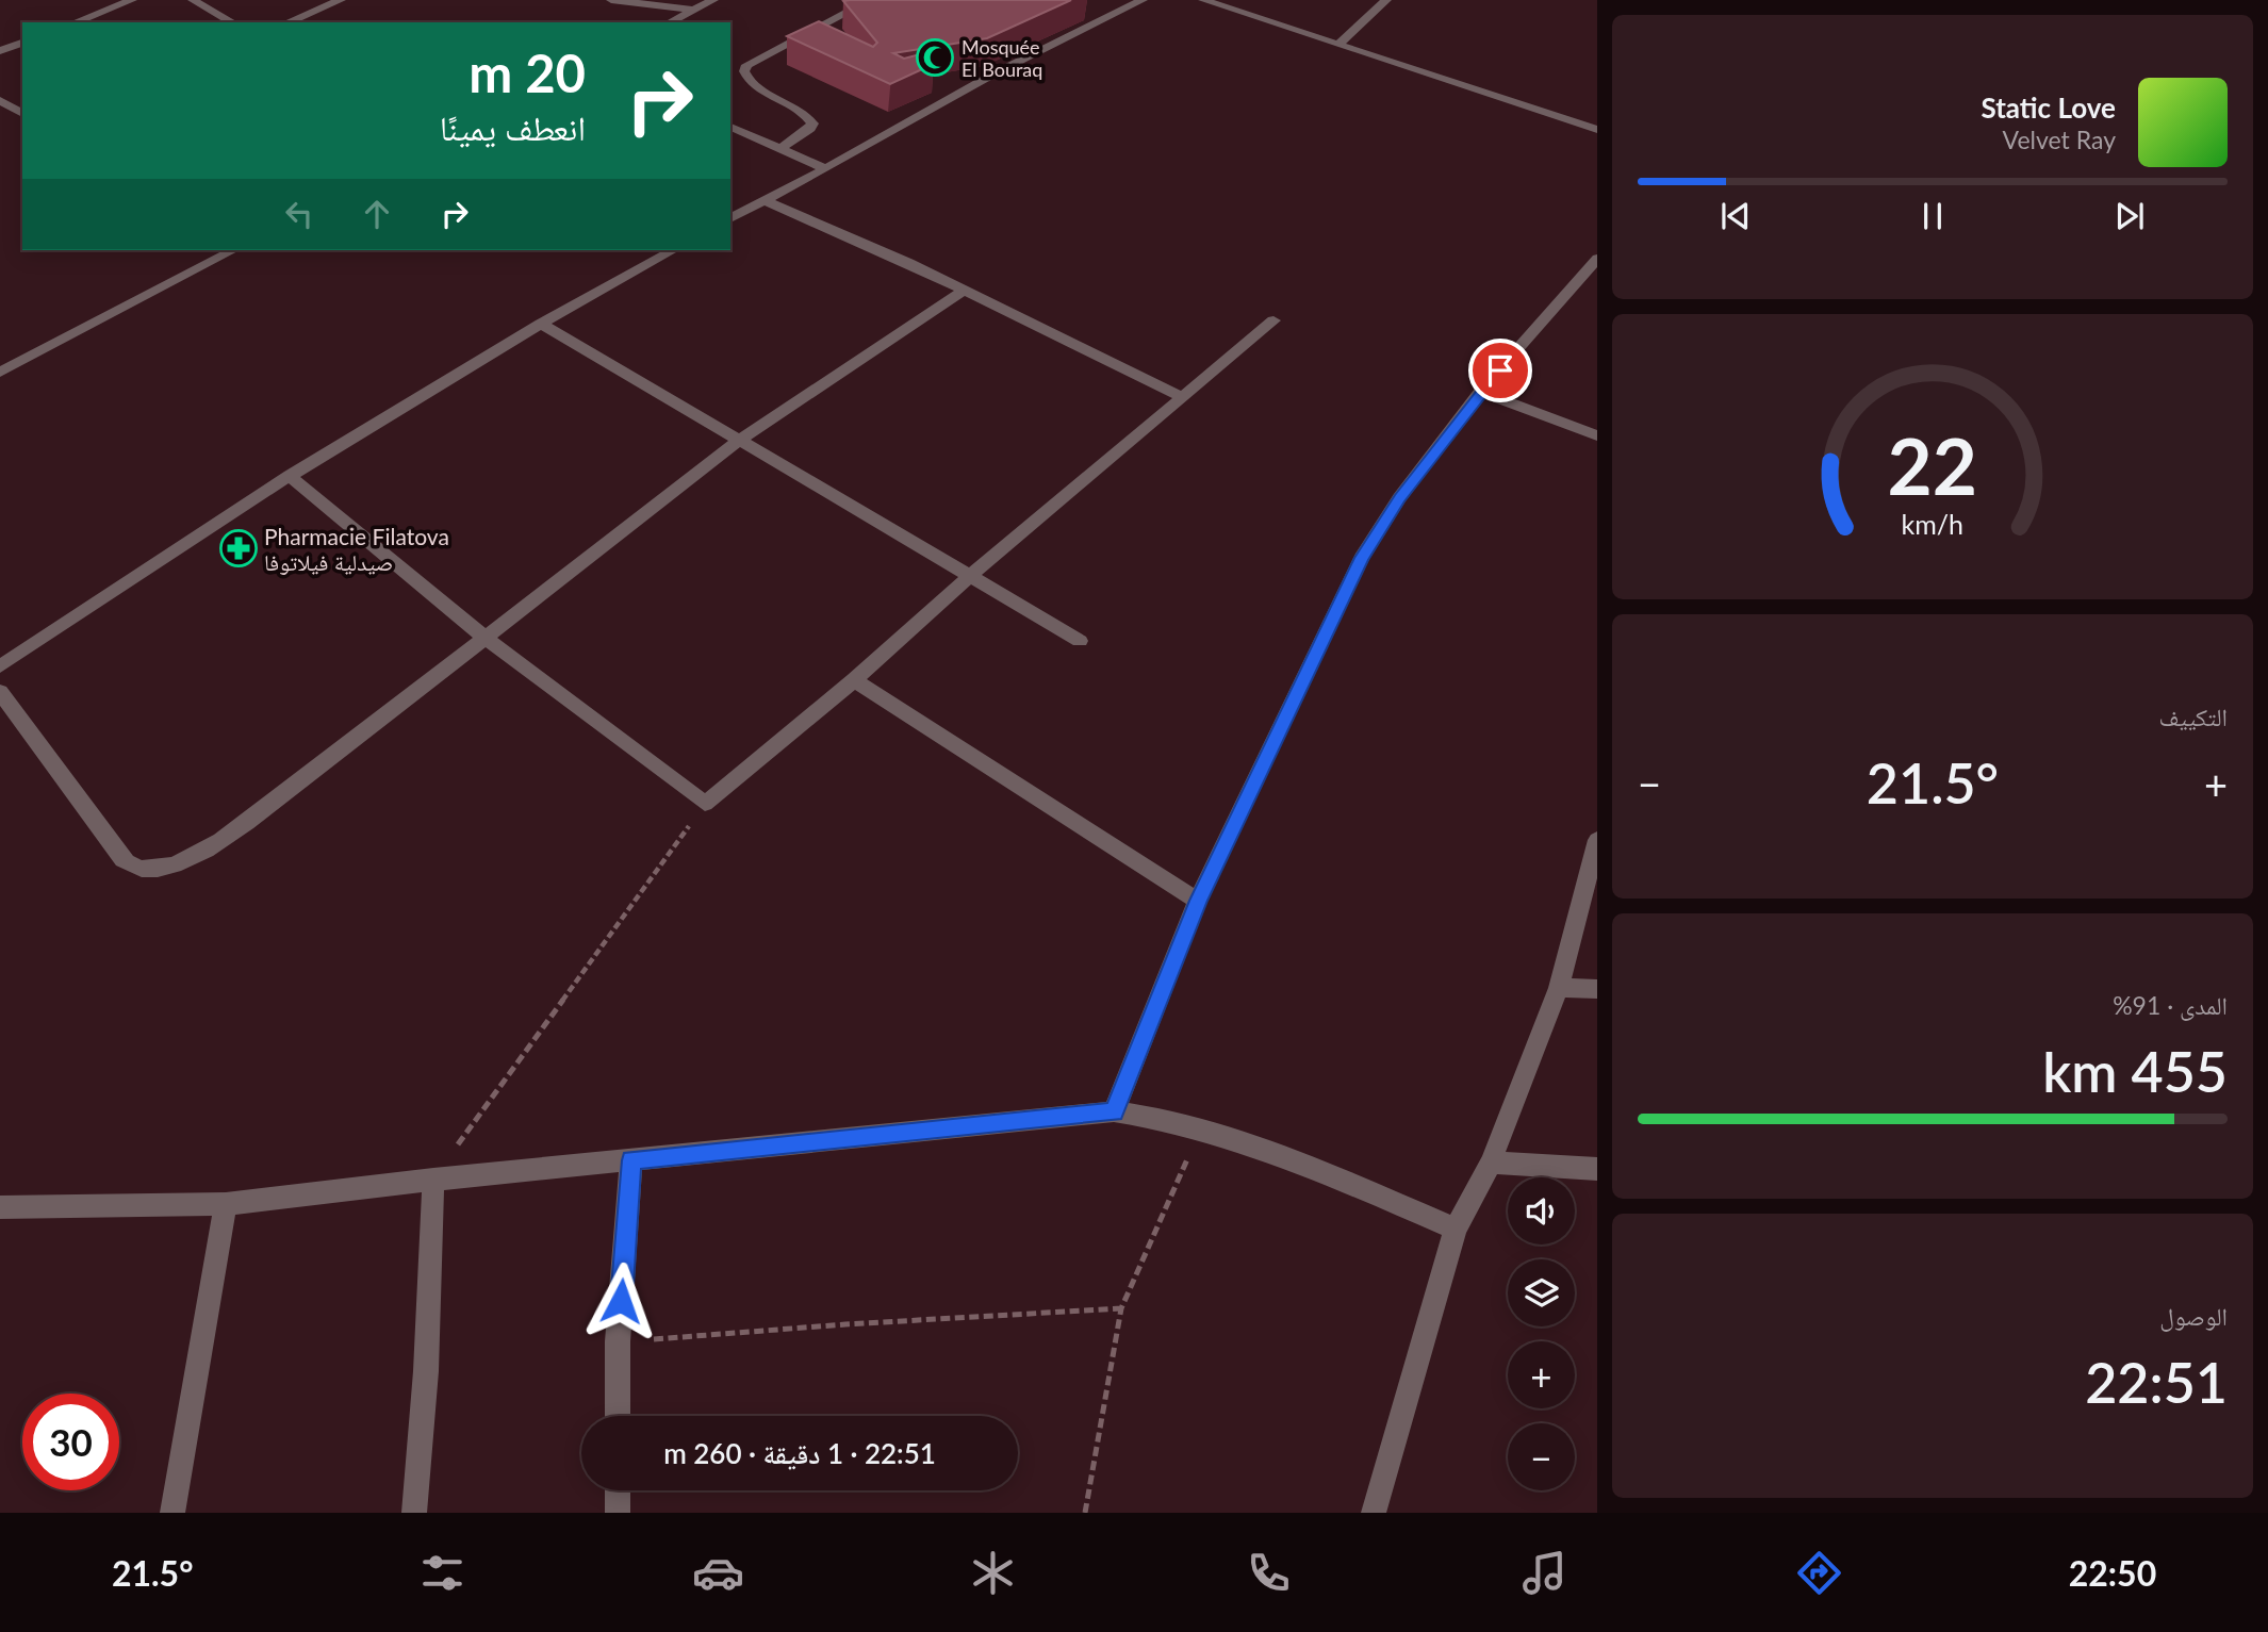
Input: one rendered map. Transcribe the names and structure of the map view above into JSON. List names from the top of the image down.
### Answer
{
  "places": {
    "mosque": ["Mosquée El Bouraq"],
    "pharmacy": ["Pharmacie Filatova صيدلية فيلاتوفا"]
  },
  "page": {
    "turn": ["20 m", "انعطف يمينًا"],
    "song": ["Static Love", "Velvet Ray"],
    "tile": [
      "التكييف",
      ["المدى · 91%", "455 km"],
      ["الوصول", "22:51"]
    ],
    "heat": ["−", "21.5°", "+"],
    "map_buttons": ["+", "−"],
    "limit": "30",
    "trip": "22:51 · 1 دقيقة · 260 m",
    "tabs": ["22:50", "21.5°"],
    "gauge": ["22", "km/h"]
  }
}
